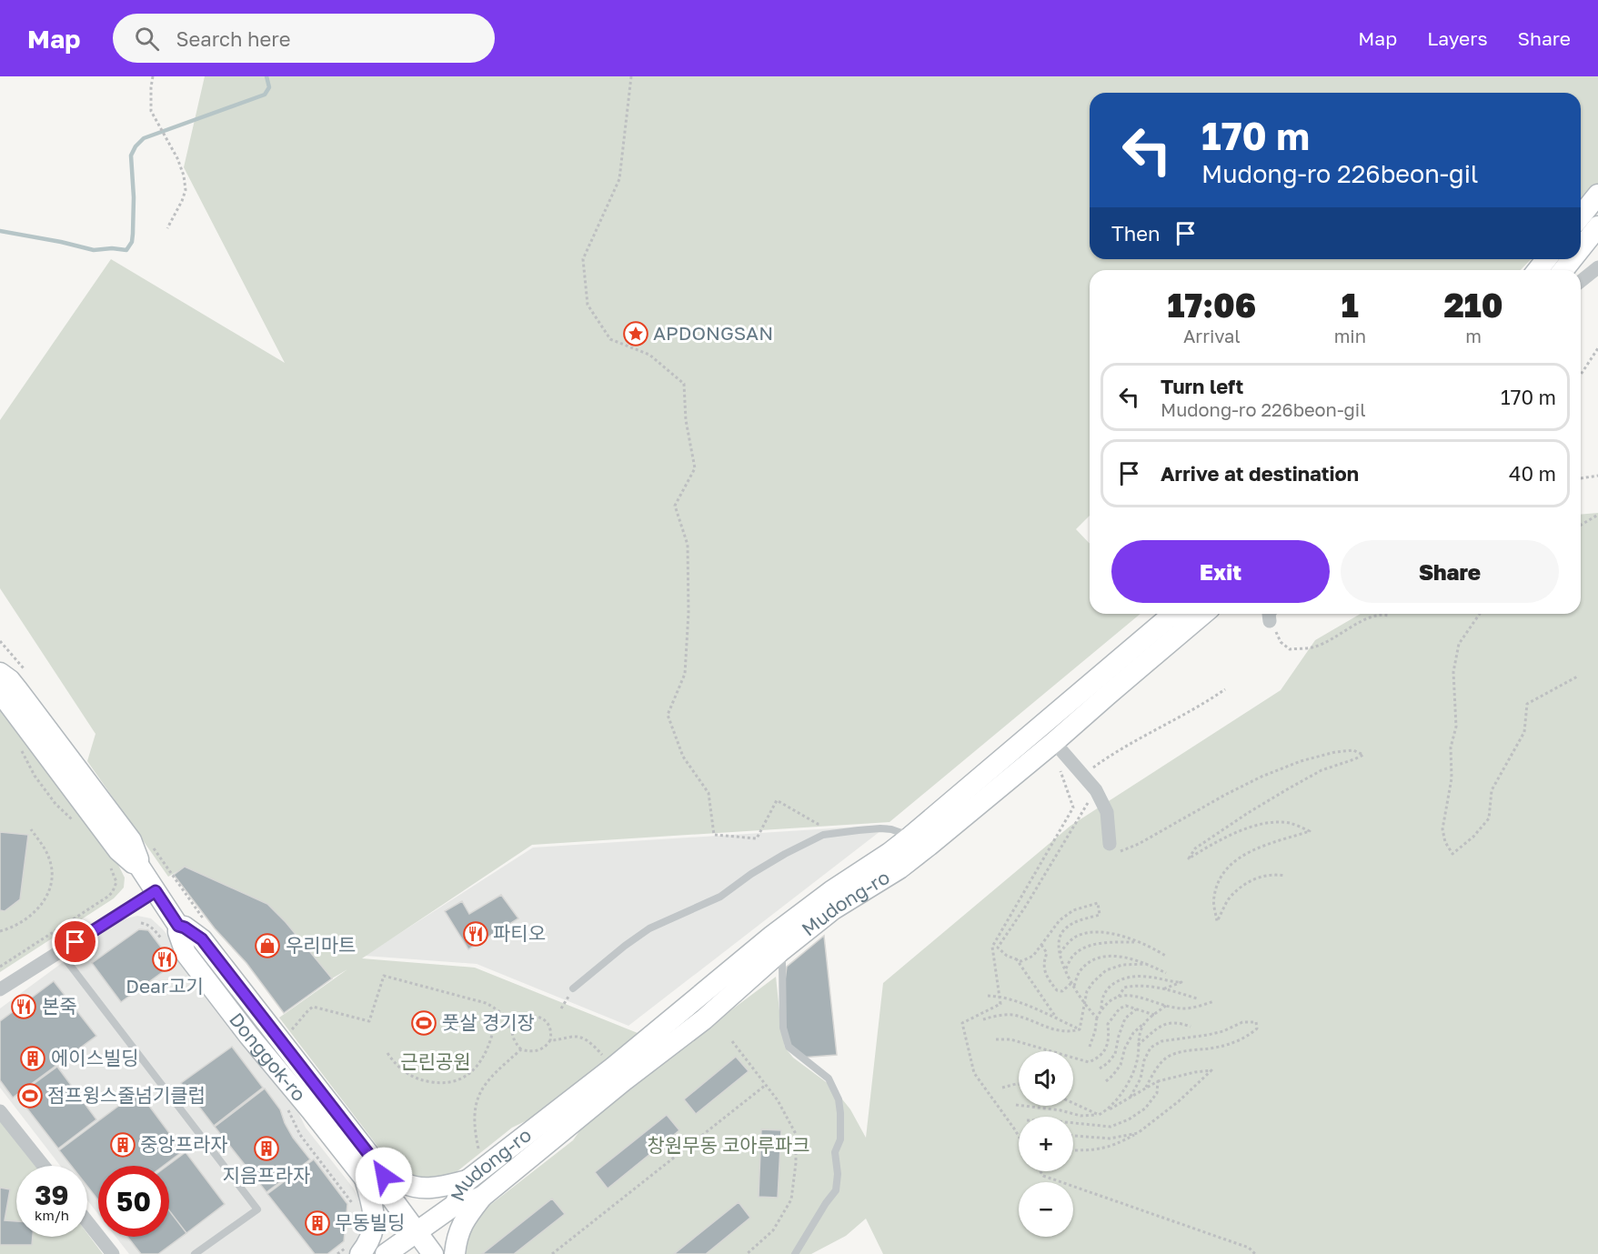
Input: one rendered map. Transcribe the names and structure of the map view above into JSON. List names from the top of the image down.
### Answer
{
  "streets": {
    "main road": ["Mudong-ro", "Donggok-ro"]
  },
  "crossings": [
    ["Mudong-ro", "Donggok-ro"]
  ],
  "parks": ["근린공원", "창원무동 코아루파크"],
  "places": {
    "place": ["APDONGSAN"],
    "restaurant": ["파티오", "Dear고기", "본죽"],
    "shop": ["우리마트"],
    "sports": ["풋살 경기장", "점프윙스줄넘기클럽"],
    "building": [
      "에이스빌딩",
      "중앙프라자",
      "지음프라자",
      "무동빌딩"
    ]
  },
  "page": {
    "header": "Map",
    "search": "Search here",
    "nav": ["Map", "Layers", "Share"],
    "turn": ["170 m", "Mudong-ro 226beon-gil"],
    "then": "Then",
    "eta": [
      "17:06",
      "Arrival",
      "1",
      "min",
      "210",
      "m"
    ],
    "list": [
      {
        "name": "Turn left",
        "note": "Mudong-ro 226beon-gil",
        "value": "170 m"
      },
      {
        "name": "Arrive at destination",
        "value": "40 m"
      }
    ],
    "buttons": ["Exit", "Share"],
    "map_buttons": ["+", "−"],
    "speed": "39 km/h",
    "limit": "50"
  }
}
